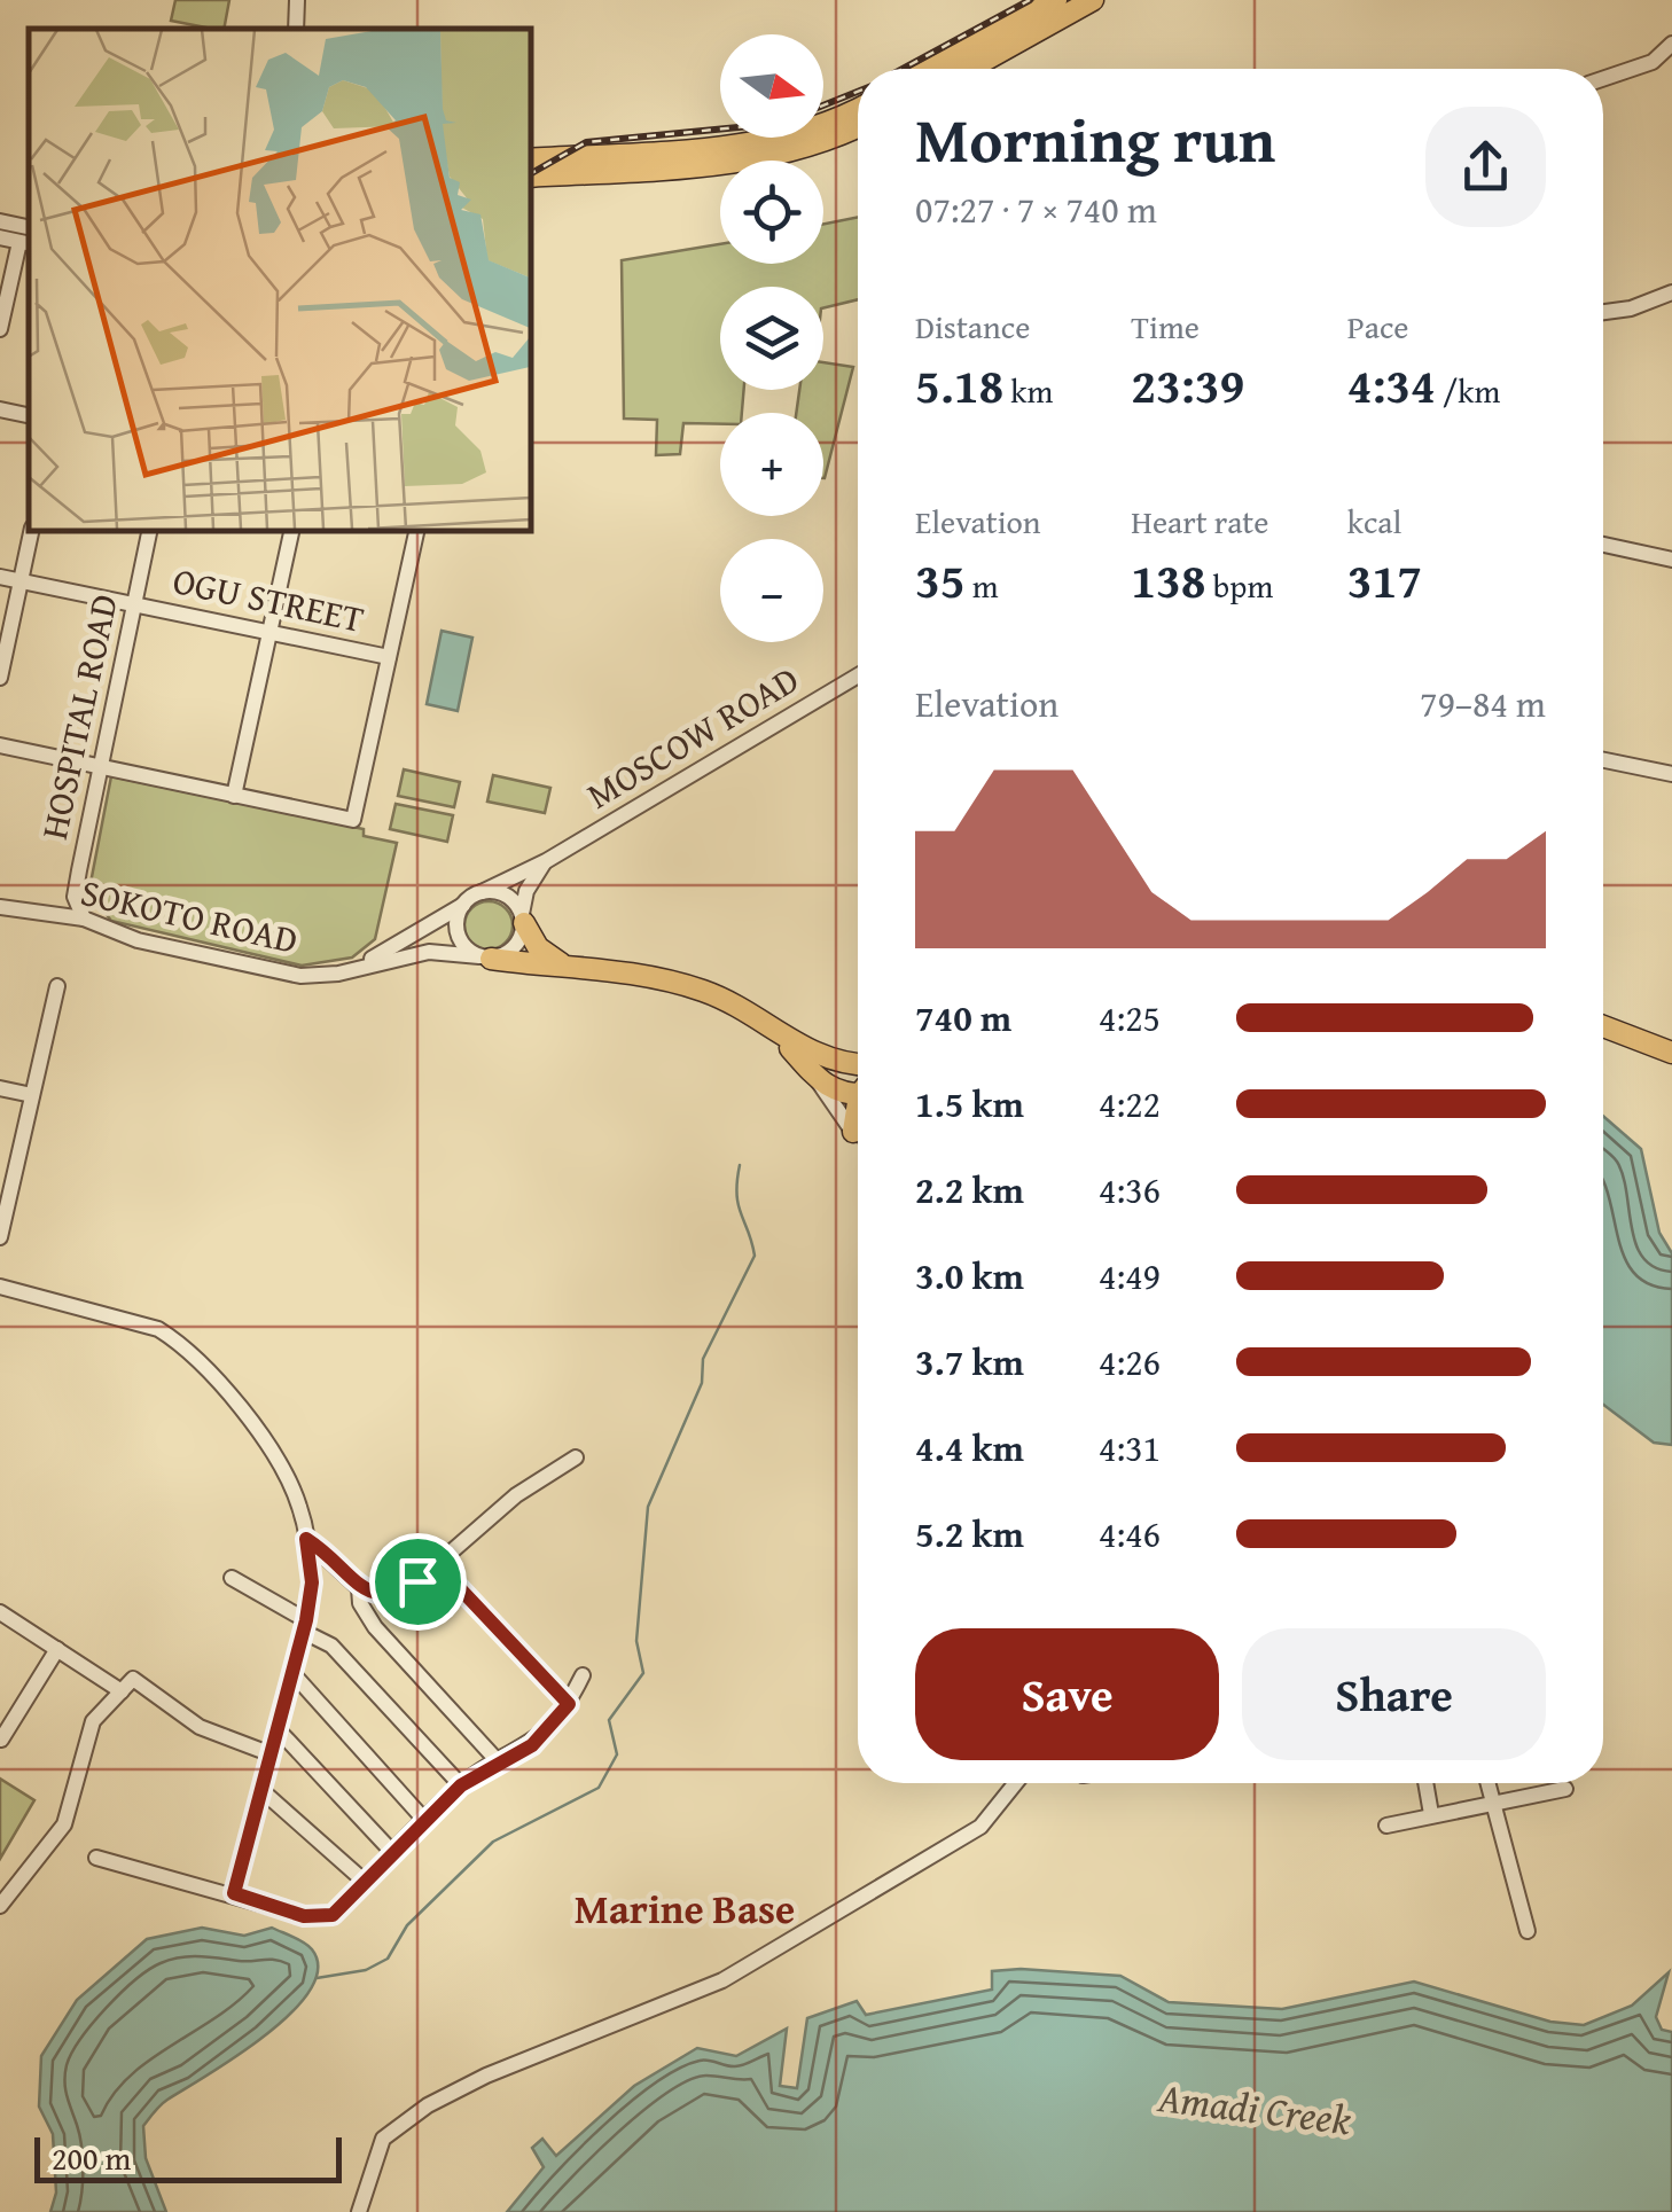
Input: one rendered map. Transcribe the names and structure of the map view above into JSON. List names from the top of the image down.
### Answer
{
  "streets": {
    "street": [
      "OGU STREET",
      "HOSPITAL ROAD",
      "MOSCOW ROAD",
      "SOKOTO ROAD"
    ]
  },
  "crossings": [
    ["OGU STREET", "HOSPITAL ROAD"],
    ["HOSPITAL ROAD", "SOKOTO ROAD"],
    ["MOSCOW ROAD", "SOKOTO ROAD"]
  ],
  "districts": ["Marine Base"],
  "water": ["Amadi Creek"],
  "scale_bar": "200 m",
  "north": "right",
  "page": {
    "map_buttons": ["+", "−"],
    "heading": ["Morning run", "07:27 · 7 × 740 m"],
    "stats": [
      ["Distance", "5.18 km"],
      ["Time", "23:39"],
      ["Pace", "4:34 /km"],
      ["Elevation", "35 m"],
      ["Heart rate", "138 bpm"],
      ["kcal", "317"]
    ],
    "chart": ["Elevation", "79–84 m"],
    "list": [
      {
        "name": "740 m",
        "note": "4:25"
      },
      {
        "name": "1.5 km",
        "note": "4:22"
      },
      {
        "name": "2.2 km",
        "note": "4:36"
      },
      {
        "name": "3.0 km",
        "note": "4:49"
      },
      {
        "name": "3.7 km",
        "note": "4:26"
      },
      {
        "name": "4.4 km",
        "note": "4:31"
      },
      {
        "name": "5.2 km",
        "note": "4:46"
      }
    ],
    "buttons": ["Save", "Share"],
    "scale": "200 m"
  }
}
